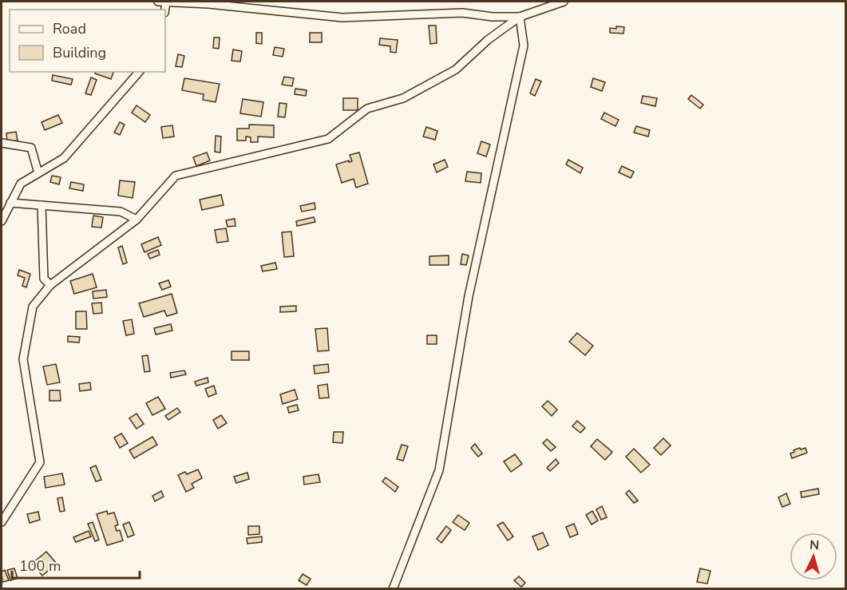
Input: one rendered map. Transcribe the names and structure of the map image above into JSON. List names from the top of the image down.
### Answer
{
  "legend": ["Road", "Building"],
  "scale_bar": "100 m",
  "north": "top"
}
